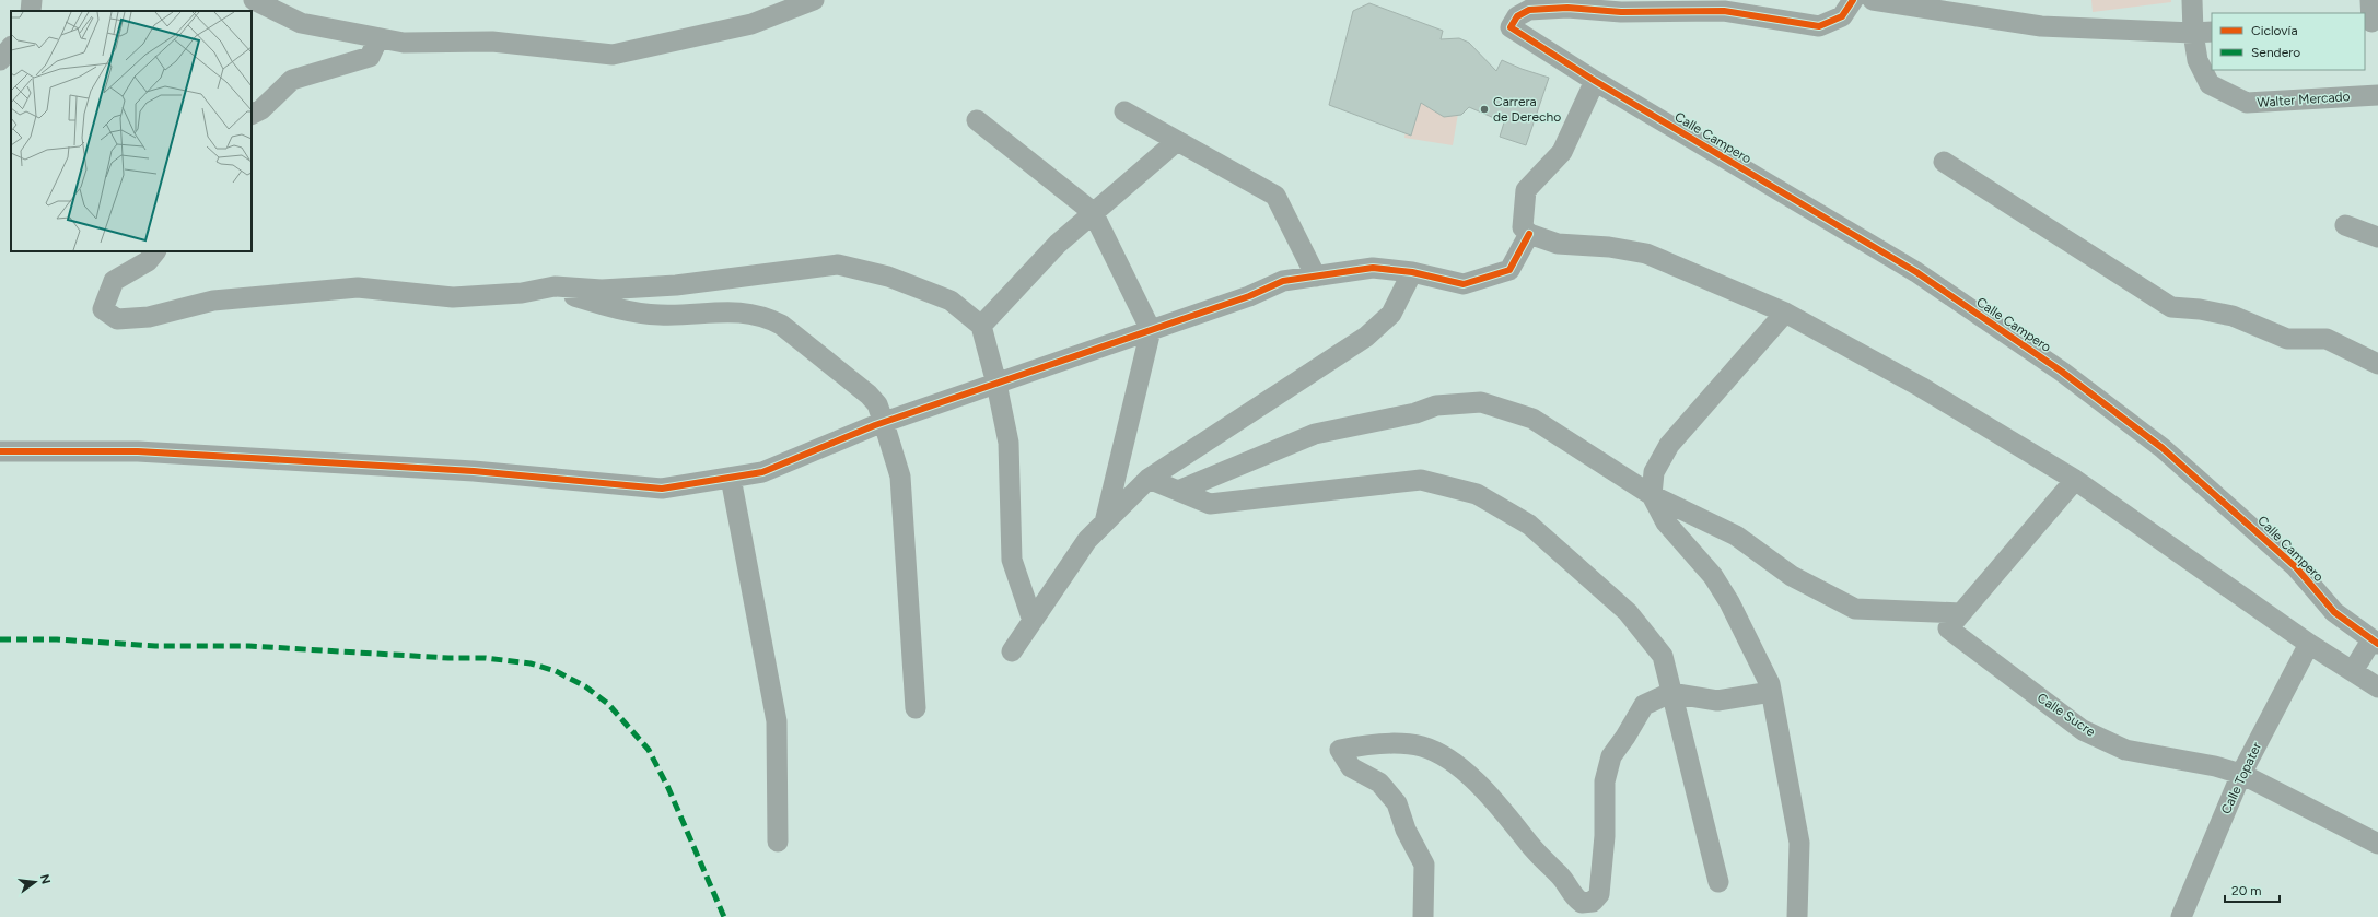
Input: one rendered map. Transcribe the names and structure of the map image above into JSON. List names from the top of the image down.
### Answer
{
  "streets": {
    "street": [
      "Walter Mercado",
      "Calle Campero",
      "Calle Sucre",
      "Calle Topater"
    ]
  },
  "crossings": [
    ["Calle Sucre", "Calle Topater"]
  ],
  "places": ["Carrera de Derecho"],
  "legend": ["Ciclovía", "Sendero"],
  "scale_bar": "20 m",
  "north": "right"
}
